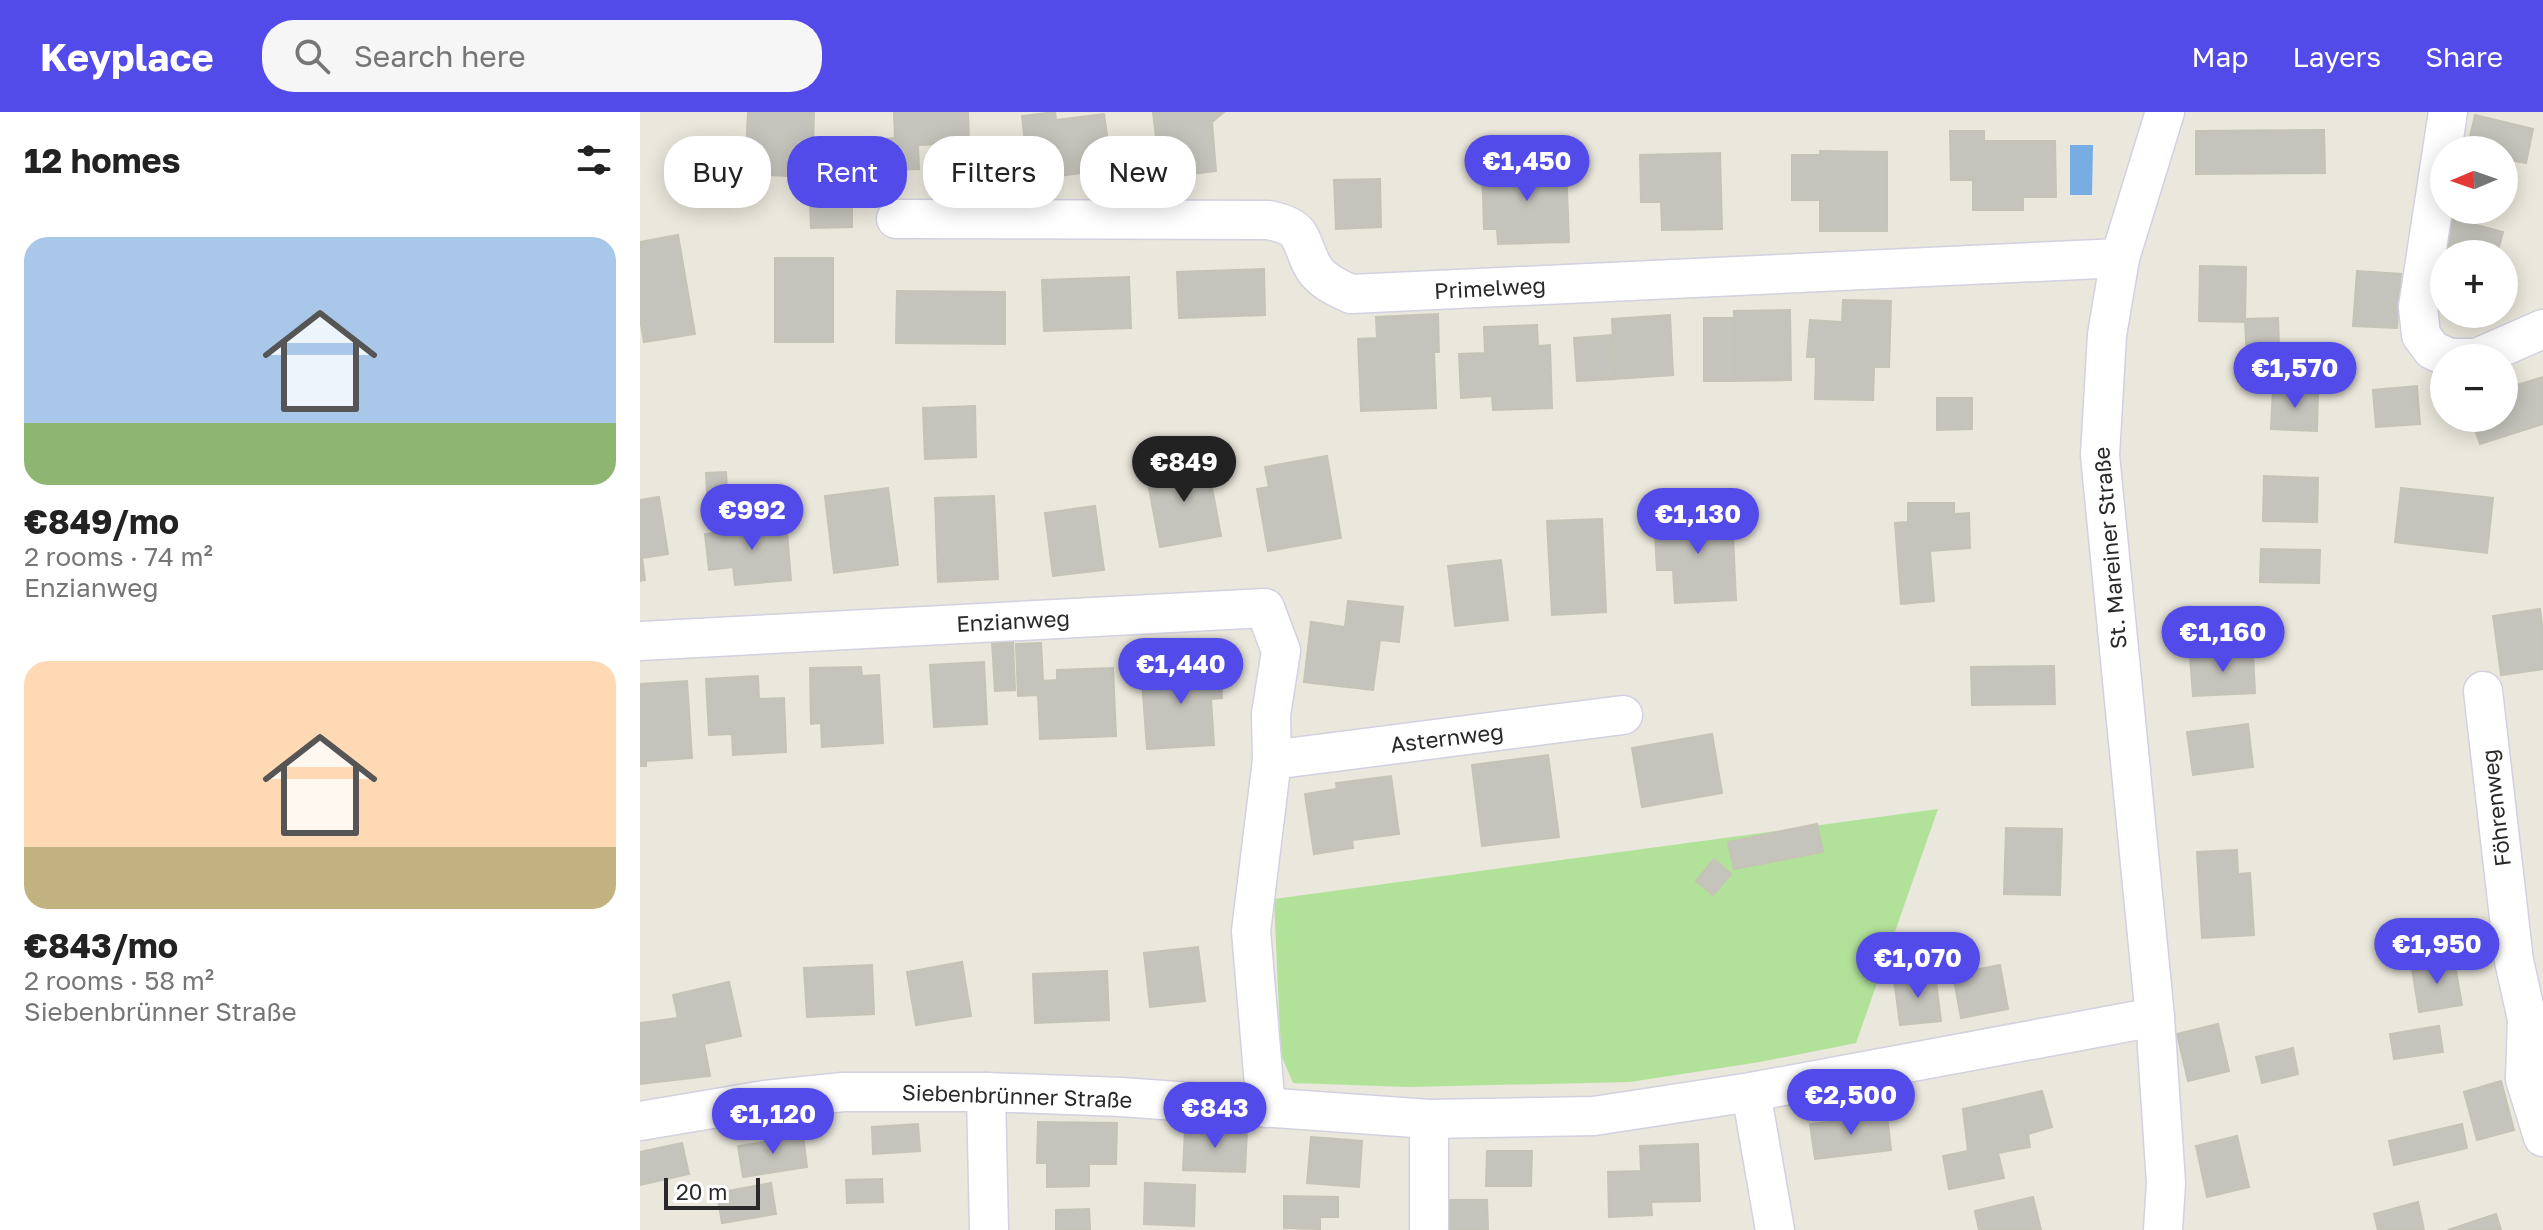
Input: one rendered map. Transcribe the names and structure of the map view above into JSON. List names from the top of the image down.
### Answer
{
  "streets": {
    "street": [
      "Primelweg",
      "St. Mareiner Straße",
      "Enzianweg",
      "Asternweg",
      "Föhrenweg",
      "Siebenbrünner Straße"
    ]
  },
  "crossings": [
    ["Primelweg", "St. Mareiner Straße"],
    ["St. Mareiner Straße", "Siebenbrünner Straße"],
    ["Enzianweg", "Asternweg"],
    ["Enzianweg", "Siebenbrünner Straße"]
  ],
  "scale_bar": "20 m",
  "north": "left",
  "page": {
    "header": "Keyplace",
    "search": "Search here",
    "nav": ["Map", "Layers", "Share"],
    "heading": "12 homes",
    "price": [
      "€1,450",
      "€1,570",
      "€849",
      "€992",
      "€1,130",
      "€1,160",
      "€1,440",
      "€1,950",
      "€1,070",
      "€2,500",
      "€843",
      "€1,120"
    ],
    "map_buttons": ["+", "−"],
    "chip": [
      "Buy",
      "Rent",
      "Filters",
      "New"
    ],
    "list": [
      {
        "name": "€849/mo",
        "note": "2 rooms · 74 m² · Enzianweg"
      },
      {
        "name": "€843/mo",
        "note": "2 rooms · 58 m² · Siebenbrünner Straße"
      }
    ],
    "scale": "20 m"
  }
}
